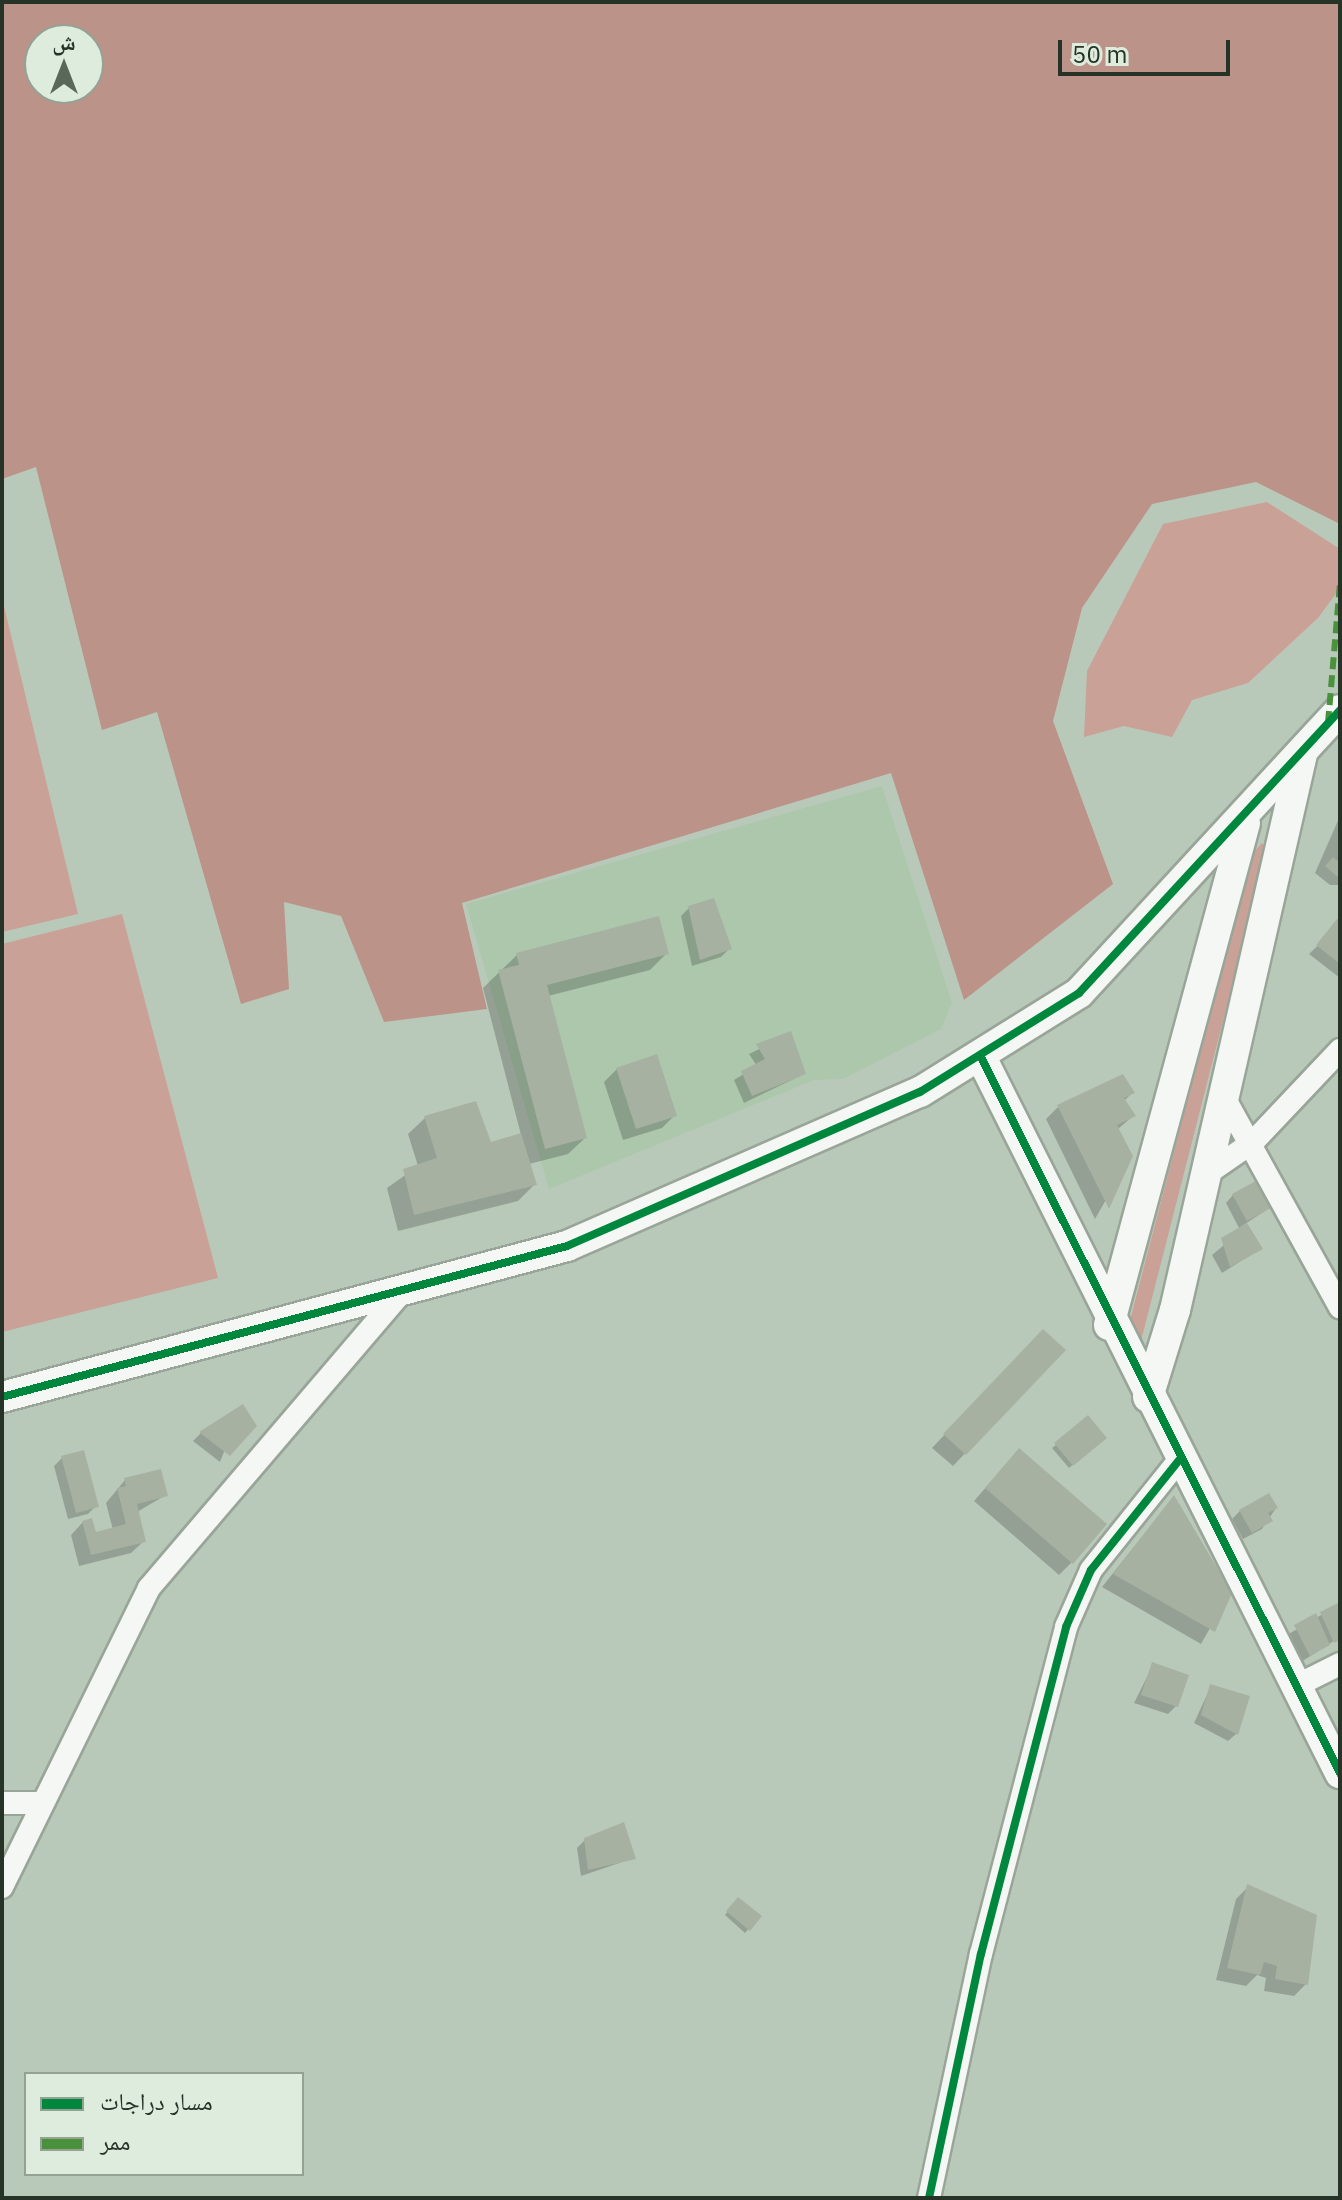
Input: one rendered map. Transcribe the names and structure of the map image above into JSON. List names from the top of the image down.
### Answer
{
  "legend": ["مسار دراجات", "ممر"],
  "scale_bar": "50 m",
  "north": "top"
}
